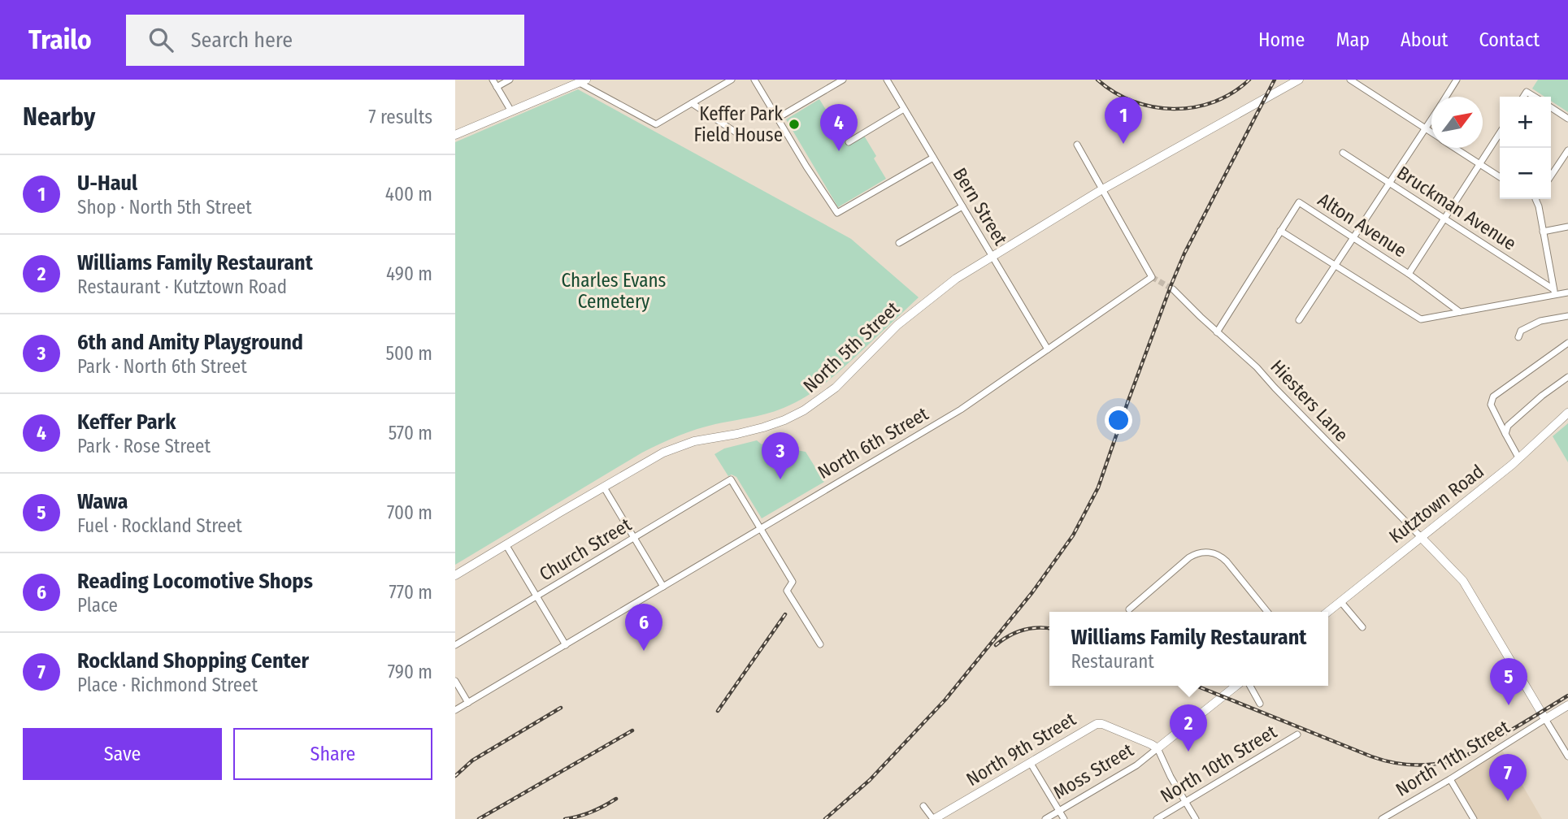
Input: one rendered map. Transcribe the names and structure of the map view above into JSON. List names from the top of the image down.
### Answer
{
  "streets": {
    "main road": [
      "North 5th Street",
      "Kutztown Road",
      "North 9th Street",
      "North 11th Street"
    ],
    "street": [
      "Bern Street",
      "Bruckman Avenue",
      "Alton Avenue",
      "Hiesters Lane",
      "North 6th Street",
      "Church Street",
      "North 10th Street",
      "Moss Street"
    ]
  },
  "crossings": [
    ["Bern Street", "North 5th Street"],
    ["Bern Street", "North 6th Street"],
    ["North 5th Street", "North 6th Street"],
    ["Hiesters Lane", "Kutztown Road"],
    ["North 6th Street", "Church Street"],
    ["North 9th Street", "Moss Street"]
  ],
  "parks": ["Charles Evans Cemetery"],
  "places": ["Keffer Park Field House"],
  "north": "top right",
  "page": {
    "header": "Trailo",
    "search": "Search here",
    "nav": [
      "Home",
      "Map",
      "About",
      "Contact"
    ],
    "heading": ["Nearby", "7 results"],
    "map_buttons": ["+", "−"],
    "pins": [
      "1",
      "4",
      "3",
      "6",
      "5",
      "2",
      "7"
    ],
    "list": [
      {
        "mark": "1",
        "name": "U-Haul",
        "note": "Shop · North 5th Street",
        "value": "400 m"
      },
      {
        "mark": "2",
        "name": "Williams Family Restaurant",
        "note": "Restaurant · Kutztown Road",
        "value": "490 m"
      },
      {
        "mark": "3",
        "name": "6th and Amity Playground",
        "note": "Park · North 6th Street",
        "value": "500 m"
      },
      {
        "mark": "4",
        "name": "Keffer Park",
        "note": "Park · Rose Street",
        "value": "570 m"
      },
      {
        "mark": "5",
        "name": "Wawa",
        "note": "Fuel · Rockland Street",
        "value": "700 m"
      },
      {
        "mark": "6",
        "name": "Reading Locomotive Shops",
        "note": "Place",
        "value": "770 m"
      },
      {
        "mark": "7",
        "name": "Rockland Shopping Center",
        "note": "Place · Richmond Street",
        "value": "790 m"
      }
    ],
    "popup": ["Williams Family Restaurant", "Restaurant"],
    "buttons": ["Save", "Share"]
  }
}
